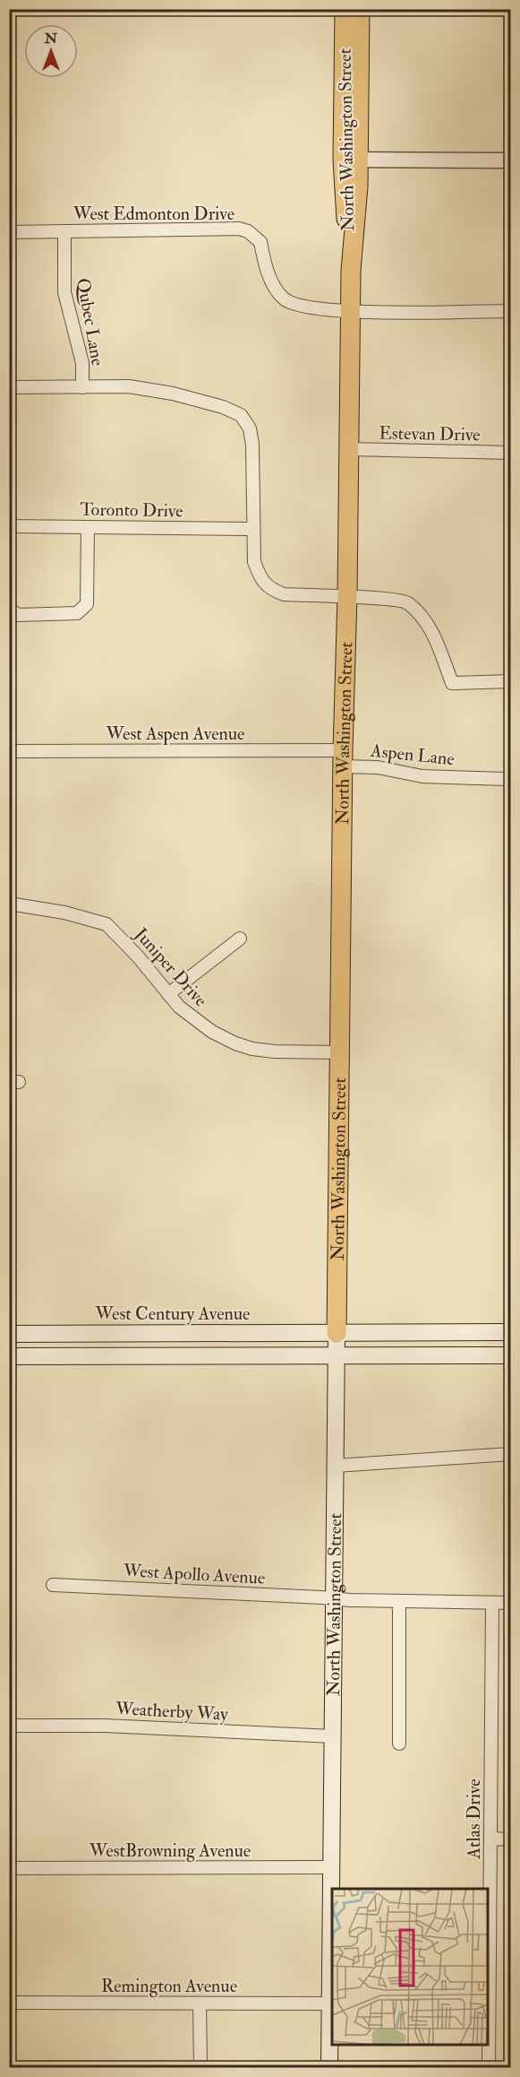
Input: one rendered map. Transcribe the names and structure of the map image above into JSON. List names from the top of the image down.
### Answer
{
  "streets": {
    "main road": ["North Washington Street", "West Century Avenue"],
    "street": [
      "West Edmonton Drive",
      "Qubec Lane",
      "Estevan Drive",
      "Toronto Drive",
      "West Aspen Avenue",
      "Aspen Lane",
      "Juniper Drive",
      "West Apollo Avenue",
      "Weatherby Way",
      "Atlas Drive",
      "WestBrowning Avenue",
      "Remington Avenue"
    ]
  },
  "crossings": [
    ["North Washington Street", "West Edmonton Drive"],
    ["North Washington Street", "Estevan Drive"],
    ["North Washington Street", "West Aspen Avenue"],
    ["North Washington Street", "Aspen Lane"],
    ["North Washington Street", "Juniper Drive"],
    ["North Washington Street", "West Century Avenue"],
    ["North Washington Street", "West Apollo Avenue"],
    ["North Washington Street", "Weatherby Way"],
    ["North Washington Street", "WestBrowning Avenue"],
    ["North Washington Street", "Remington Avenue"],
    ["West Edmonton Drive", "Qubec Lane"],
    ["West Aspen Avenue", "Aspen Lane"],
    ["West Apollo Avenue", "Atlas Drive"]
  ],
  "north": "top"
}
